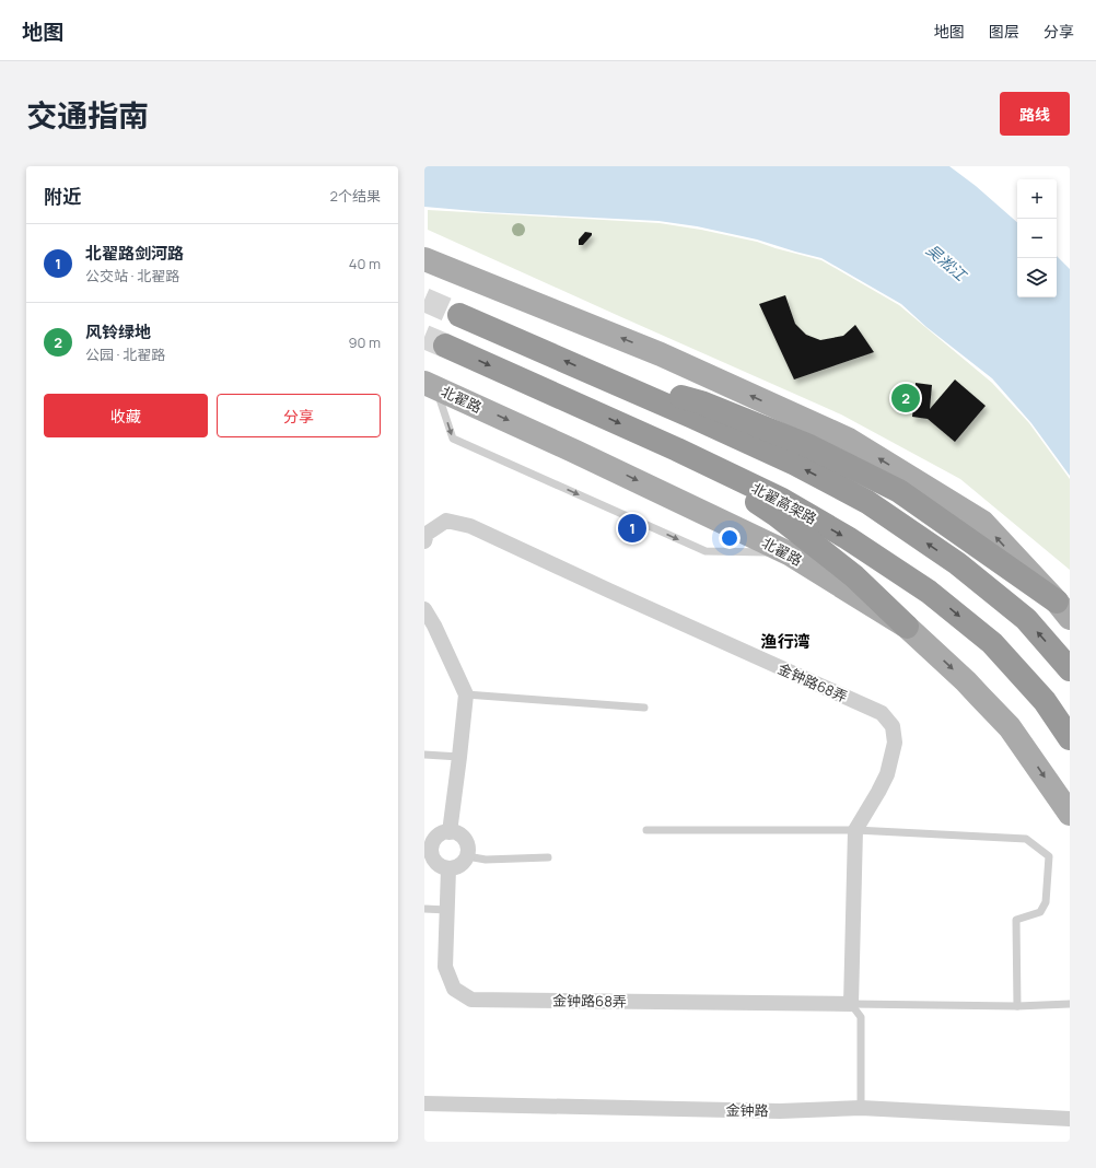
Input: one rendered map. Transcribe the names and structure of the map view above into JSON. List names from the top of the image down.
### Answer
{
  "streets": {
    "highway": ["北翟高架路"],
    "main road": ["北翟路"],
    "street": ["金钟路68弄", "金钟路"]
  },
  "crossings": [
    ["金钟路68弄", "金钟路"]
  ],
  "districts": ["渔行湾"],
  "water": ["吴淞江"],
  "page": {
    "header": "地图",
    "nav": ["地图", "图层", "分享"],
    "title": "交通指南",
    "buttons": [
      "路线",
      ["收藏", "分享"]
    ],
    "heading": ["附近", "2个结果"],
    "map_buttons": ["+", "−"],
    "list": [
      {
        "mark": "1",
        "name": "北翟路剑河路",
        "note": "公交站 · 北翟路",
        "value": "40 m"
      },
      {
        "mark": "2",
        "name": "风铃绿地",
        "note": "公园 · 北翟路",
        "value": "90 m"
      }
    ],
    "pins": ["2", "1"]
  }
}
